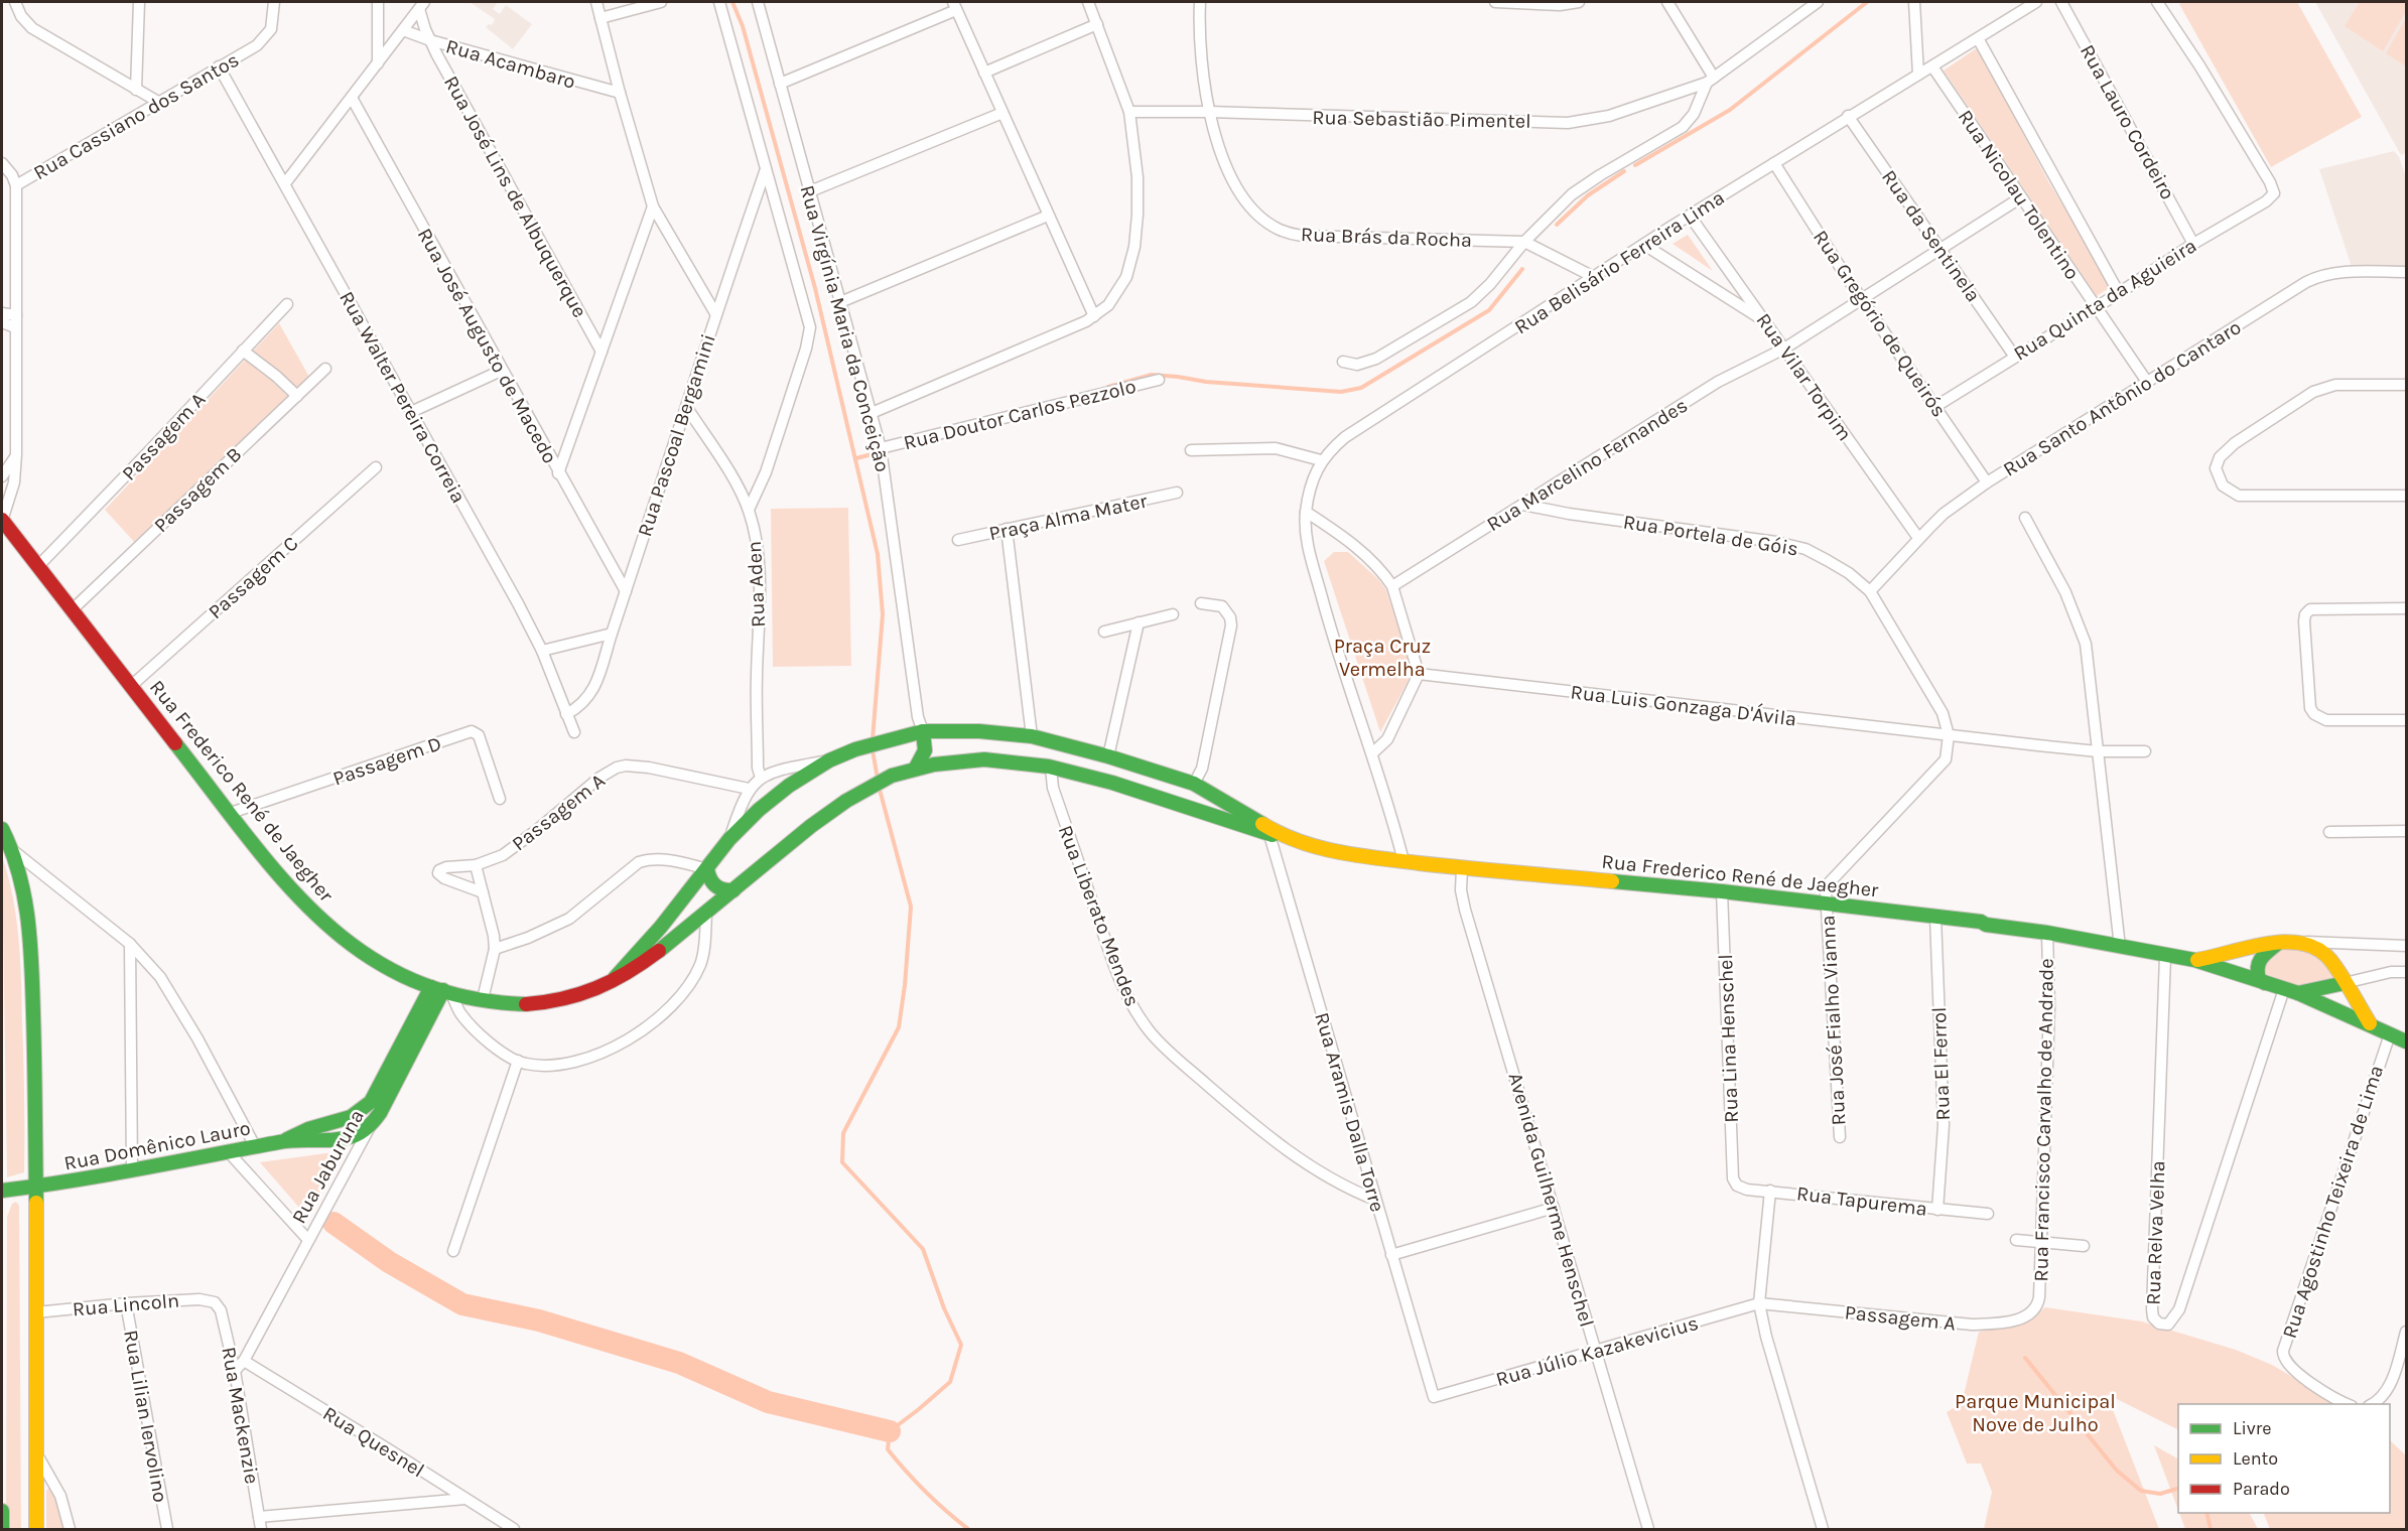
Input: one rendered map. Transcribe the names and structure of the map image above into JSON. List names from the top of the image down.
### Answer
{
  "streets": {
    "main road": ["Rua Frederico René de Jaegher", "Rua Domênico Lauro", "Rua Jaburuna"],
    "street": [
      "Rua Acambaro",
      "Rua Cassiano dos Santos",
      "Rua Sebastião Pimentel",
      "Rua Lauro Cordeiro",
      "Rua Nicolau Tolentino",
      "Rua José Lins de Albuquerque",
      "Rua da Sentinela",
      "Rua Brás da Rocha",
      "Rua Belisário Ferreira Lima",
      "Rua Quinta da Aguieira",
      "Rua Gregório de Queirós",
      "Rua Virgínia Maria da Conceição",
      "Rua José Augusto de Macedo",
      "Rua Vilar Torpim",
      "Rua Walter Pereira Correia",
      "Rua Santo Antônio do Cantaro",
      "Rua Doutor Carlos Pezzolo",
      "Rua Pascoal Bergamini",
      "Passagem A",
      "Rua Marcelino Fernandes",
      "Passagem B",
      "Praça Alma Mater",
      "Rua Portela de Góis",
      "Passagem C",
      "Rua Aden",
      "Rua Luis Gonzaga D'Ávila",
      "Passagem D",
      "Rua Liberato Mendes",
      "Rua José Fialho Vianna",
      "Rua Lina Henschel",
      "Rua El Ferrol",
      "Rua Aramis Dalla Torre",
      "Rua Francisco Carvalho de Andrade",
      "Avenida Guilherme Henschel",
      "Rua Tapurema",
      "Rua Agostinho Teixeira de Lima",
      "Rua Relva Velha",
      "Rua Lincoln",
      "Rua Júlio Kazakevicius",
      "Rua Mackenzie",
      "Rua Lilian Iervolino",
      "Rua Quesnel"
    ]
  },
  "crossings": [
    ["Rua Acambaro", "Rua José Lins de Albuquerque"],
    ["Rua Cassiano dos Santos", "Rua Walter Pereira Correia"],
    ["Rua Cassiano dos Santos", "Rua Frederico René de Jaegher"],
    ["Rua Sebastião Pimentel", "Rua Brás da Rocha"],
    ["Rua Lauro Cordeiro", "Rua Quinta da Aguieira"],
    ["Rua Nicolau Tolentino", "Rua Belisário Ferreira Lima"],
    ["Rua Nicolau Tolentino", "Rua Quinta da Aguieira"],
    ["Rua Nicolau Tolentino", "Rua Santo Antônio do Cantaro"],
    ["Rua Nicolau Tolentino", "Rua Marcelino Fernandes"],
    ["Rua da Sentinela", "Rua Belisário Ferreira Lima"],
    ["Rua da Sentinela", "Rua Quinta da Aguieira"],
    ["Rua da Sentinela", "Rua Marcelino Fernandes"],
    ["Rua Brás da Rocha", "Rua Belisário Ferreira Lima"],
    ["Rua Belisário Ferreira Lima", "Rua Gregório de Queirós"],
    ["Rua Belisário Ferreira Lima", "Rua Vilar Torpim"],
    ["Rua Quinta da Aguieira", "Rua Gregório de Queirós"],
    ["Rua Gregório de Queirós", "Rua Santo Antônio do Cantaro"],
    ["Rua Gregório de Queirós", "Rua Marcelino Fernandes"],
    ["Rua Virgínia Maria da Conceição", "Rua Doutor Carlos Pezzolo"],
    ["Rua Virgínia Maria da Conceição", "Rua Pascoal Bergamini"],
    ["Rua Virgínia Maria da Conceição", "Rua Aden"],
    ["Rua Virgínia Maria da Conceição", "Rua Frederico René de Jaegher"],
    ["Rua José Augusto de Macedo", "Rua Pascoal Bergamini"],
    ["Rua Vilar Torpim", "Rua Santo Antônio do Cantaro"],
    ["Rua Vilar Torpim", "Rua Marcelino Fernandes"],
    ["Rua Walter Pereira Correia", "Rua Pascoal Bergamini"],
    ["Rua Santo Antônio do Cantaro", "Rua Portela de Góis"],
    ["Rua Pascoal Bergamini", "Rua Aden"],
    ["Passagem A", "Rua Frederico René de Jaegher"],
    ["Passagem A", "Rua Francisco Carvalho de Andrade"],
    ["Passagem A", "Rua Júlio Kazakevicius"],
    ["Rua Marcelino Fernandes", "Rua Portela de Góis"],
    ["Passagem B", "Rua Frederico René de Jaegher"],
    ["Rua Portela de Góis", "Rua Luis Gonzaga D'Ávila"],
    ["Passagem C", "Rua Frederico René de Jaegher"],
    ["Rua Aden", "Rua Frederico René de Jaegher"],
    ["Passagem D", "Rua Frederico René de Jaegher"],
    ["Rua Frederico René de Jaegher", "Rua Liberato Mendes"],
    ["Rua Frederico René de Jaegher", "Rua José Fialho Vianna"],
    ["Rua Frederico René de Jaegher", "Rua Lina Henschel"],
    ["Rua Frederico René de Jaegher", "Rua El Ferrol"],
    ["Rua Frederico René de Jaegher", "Rua Aramis Dalla Torre"],
    ["Rua Frederico René de Jaegher", "Rua Francisco Carvalho de Andrade"],
    ["Rua Frederico René de Jaegher", "Rua Jaburuna"],
    ["Rua Frederico René de Jaegher", "Avenida Guilherme Henschel"],
    ["Rua Frederico René de Jaegher", "Rua Agostinho Teixeira de Lima"],
    ["Rua Frederico René de Jaegher", "Rua Relva Velha"],
    ["Rua Liberato Mendes", "Rua Aramis Dalla Torre"],
    ["Rua Lina Henschel", "Rua Tapurema"],
    ["Rua El Ferrol", "Rua Tapurema"],
    ["Rua Aramis Dalla Torre", "Rua Júlio Kazakevicius"],
    ["Rua Domênico Lauro", "Rua Jaburuna"],
    ["Rua Jaburuna", "Rua Quesnel"],
    ["Avenida Guilherme Henschel", "Rua Júlio Kazakevicius"],
    ["Rua Lincoln", "Rua Mackenzie"],
    ["Rua Lincoln", "Rua Lilian Iervolino"]
  ],
  "parks": ["Praça Cruz Vermelha", "Parque Municipal Nove de Julho"],
  "legend": ["Livre", "Lento", "Parado"]
}
